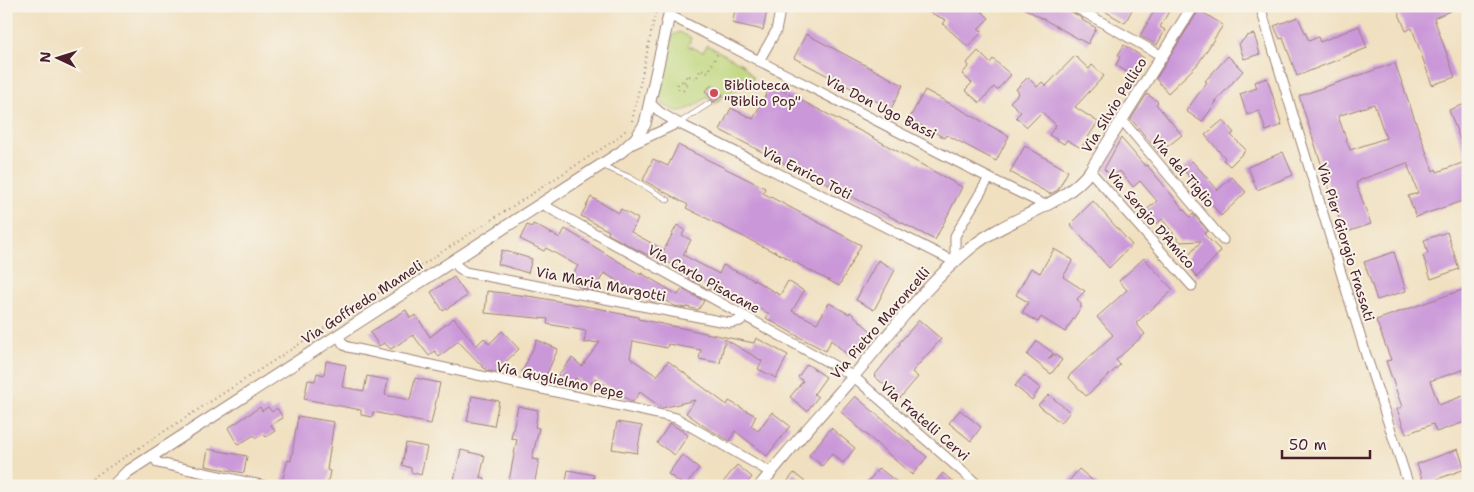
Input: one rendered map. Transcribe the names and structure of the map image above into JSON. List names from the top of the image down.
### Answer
{
  "streets": {
    "street": [
      "Via Silvio Pellico",
      "Via Don Ugo Bassi",
      "Via del Tiglio",
      "Via Enrico Toti",
      "Via Sergio D'Amico",
      "Via Pier Giorgio Frassati",
      "Via Carlo Pisacane",
      "Via Maria Margotti",
      "Via Goffredo Mameli",
      "Via Pietro Maroncelli",
      "Via Guglielmo Pepe",
      "Via Fratelli Cervi"
    ]
  },
  "crossings": [
    ["Via Silvio Pellico", "Via Don Ugo Bassi"],
    ["Via Silvio Pellico", "Via del Tiglio"],
    ["Via Silvio Pellico", "Via Sergio D'Amico"],
    ["Via Silvio Pellico", "Via Pietro Maroncelli"],
    ["Via Don Ugo Bassi", "Via Goffredo Mameli"],
    ["Via Don Ugo Bassi", "Via Pietro Maroncelli"],
    ["Via Enrico Toti", "Via Goffredo Mameli"],
    ["Via Enrico Toti", "Via Pietro Maroncelli"],
    ["Via Carlo Pisacane", "Via Maria Margotti"],
    ["Via Carlo Pisacane", "Via Goffredo Mameli"],
    ["Via Carlo Pisacane", "Via Pietro Maroncelli"],
    ["Via Carlo Pisacane", "Via Fratelli Cervi"],
    ["Via Maria Margotti", "Via Goffredo Mameli"],
    ["Via Goffredo Mameli", "Via Guglielmo Pepe"],
    ["Via Pietro Maroncelli", "Via Guglielmo Pepe"],
    ["Via Pietro Maroncelli", "Via Fratelli Cervi"]
  ],
  "places": ["Biblioteca \"Biblio Pop\""],
  "scale_bar": "50 m",
  "north": "left"
}
